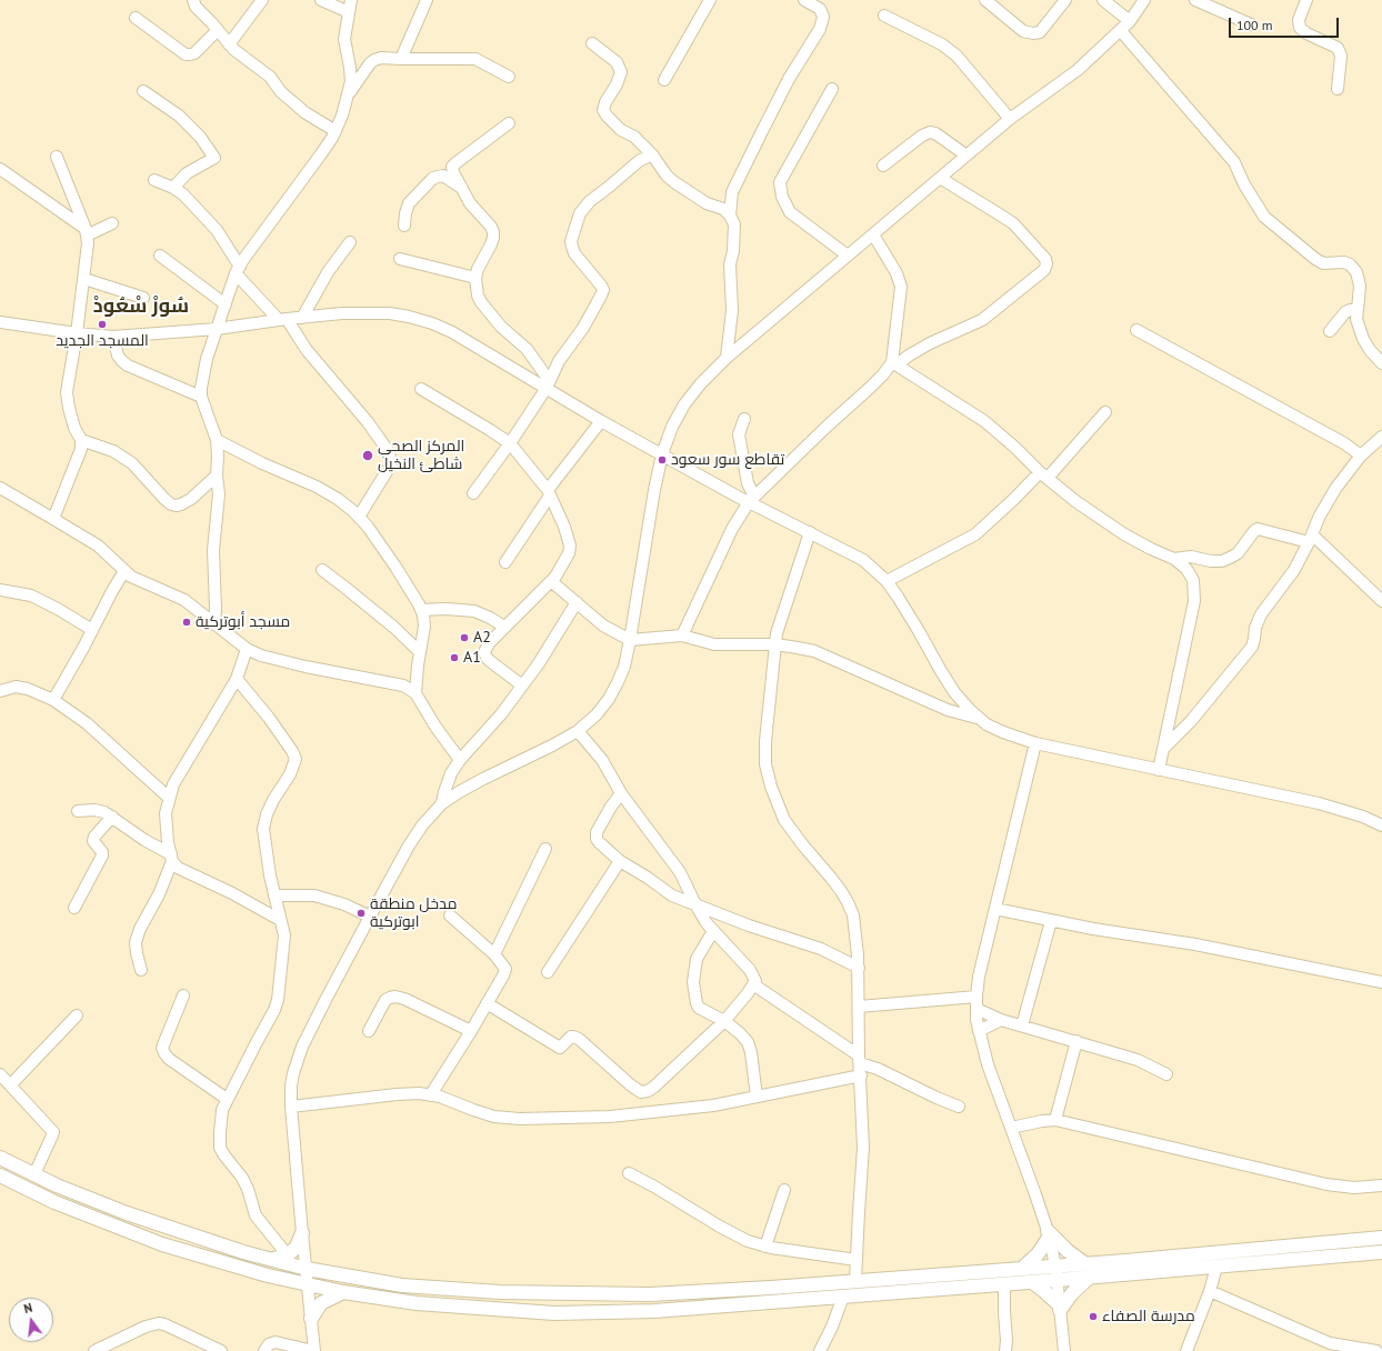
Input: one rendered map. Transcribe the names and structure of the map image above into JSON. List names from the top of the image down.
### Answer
{
  "districts": ["سُورْ سْعُودْ"],
  "places": [
    "المسجد الجديد",
    "المركز الصحي شاطئ النخيل",
    "تقاطع سور سعود",
    "مسجد أبوتركية",
    "A2",
    "A1",
    "مدخل منطقة ابوتركية",
    "مدرسة الصفاء"
  ],
  "scale_bar": "100 m",
  "north": "top"
}
